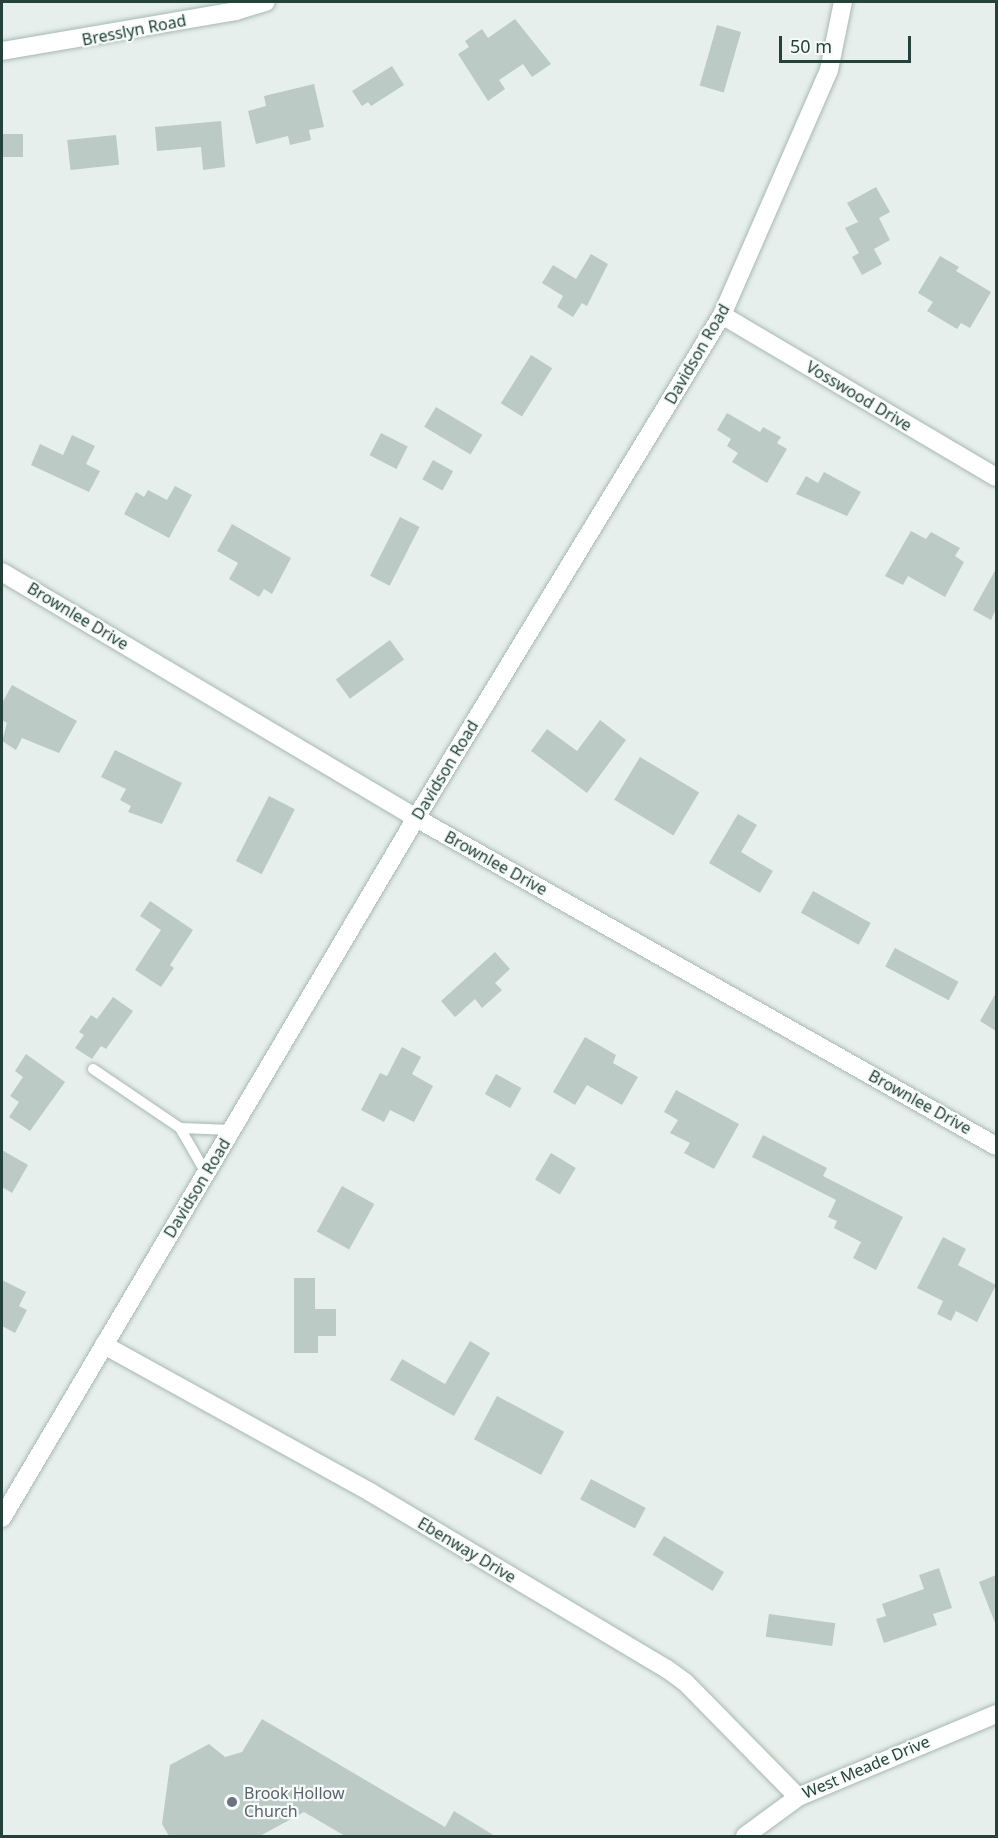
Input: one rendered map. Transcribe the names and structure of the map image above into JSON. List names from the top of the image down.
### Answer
{
  "streets": {
    "street": [
      "Bresslyn Road",
      "Davidson Road",
      "Vosswood Drive",
      "Brownlee Drive",
      "Ebenway Drive",
      "West Meade Drive"
    ]
  },
  "crossings": [
    ["Davidson Road", "Vosswood Drive"],
    ["Davidson Road", "Brownlee Drive"],
    ["Davidson Road", "Ebenway Drive"],
    ["Ebenway Drive", "West Meade Drive"]
  ],
  "places": ["Brook Hollow Church"],
  "scale_bar": "50 m"
}
